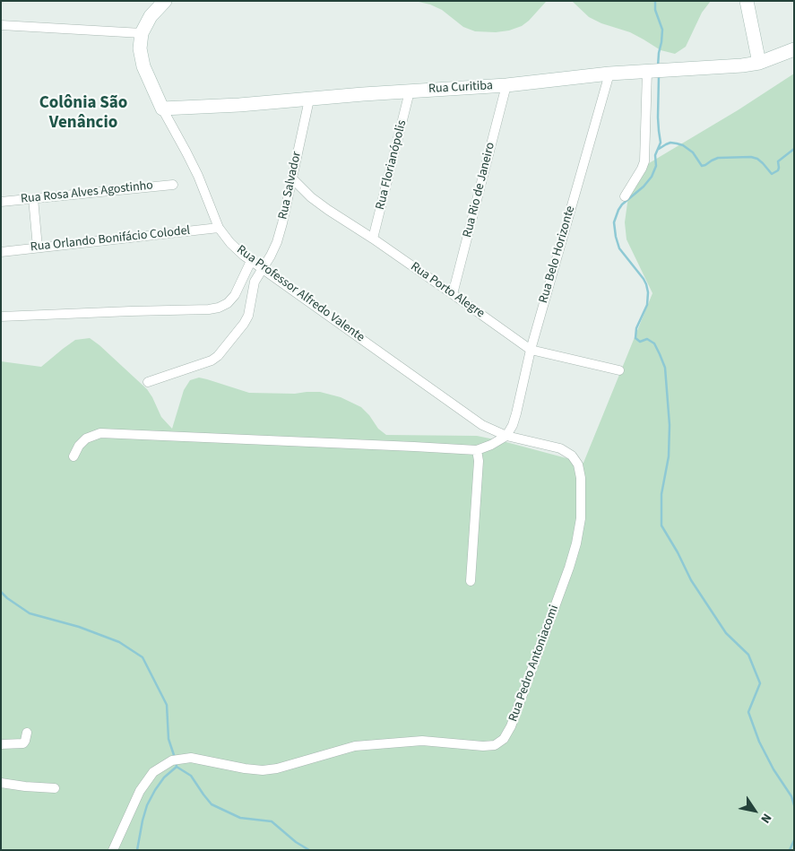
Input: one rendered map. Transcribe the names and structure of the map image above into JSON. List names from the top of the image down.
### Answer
{
  "streets": {
    "street": [
      "Rua Curitiba",
      "Rua Florianópolis",
      "Rua Salvador",
      "Rua Rio de Janeiro",
      "Rua Rosa Alves Agostinho",
      "Rua Orlando Bonifácio Colodel",
      "Rua Belo Horizonte",
      "Rua Porto Alegre",
      "Rua Professor Alfredo Valente",
      "Rua Pedro Antoniacomi"
    ]
  },
  "crossings": [
    ["Rua Curitiba", "Rua Florianópolis"],
    ["Rua Curitiba", "Rua Salvador"],
    ["Rua Curitiba", "Rua Rio de Janeiro"],
    ["Rua Curitiba", "Rua Belo Horizonte"],
    ["Rua Curitiba", "Rua Professor Alfredo Valente"],
    ["Rua Florianópolis", "Rua Porto Alegre"],
    ["Rua Salvador", "Rua Porto Alegre"],
    ["Rua Salvador", "Rua Professor Alfredo Valente"],
    ["Rua Rio de Janeiro", "Rua Porto Alegre"],
    ["Rua Orlando Bonifácio Colodel", "Rua Professor Alfredo Valente"],
    ["Rua Belo Horizonte", "Rua Porto Alegre"],
    ["Rua Belo Horizonte", "Rua Professor Alfredo Valente"],
    ["Rua Professor Alfredo Valente", "Rua Pedro Antoniacomi"]
  ],
  "districts": ["Colônia São Venâncio"],
  "north": "bottom right"
}
